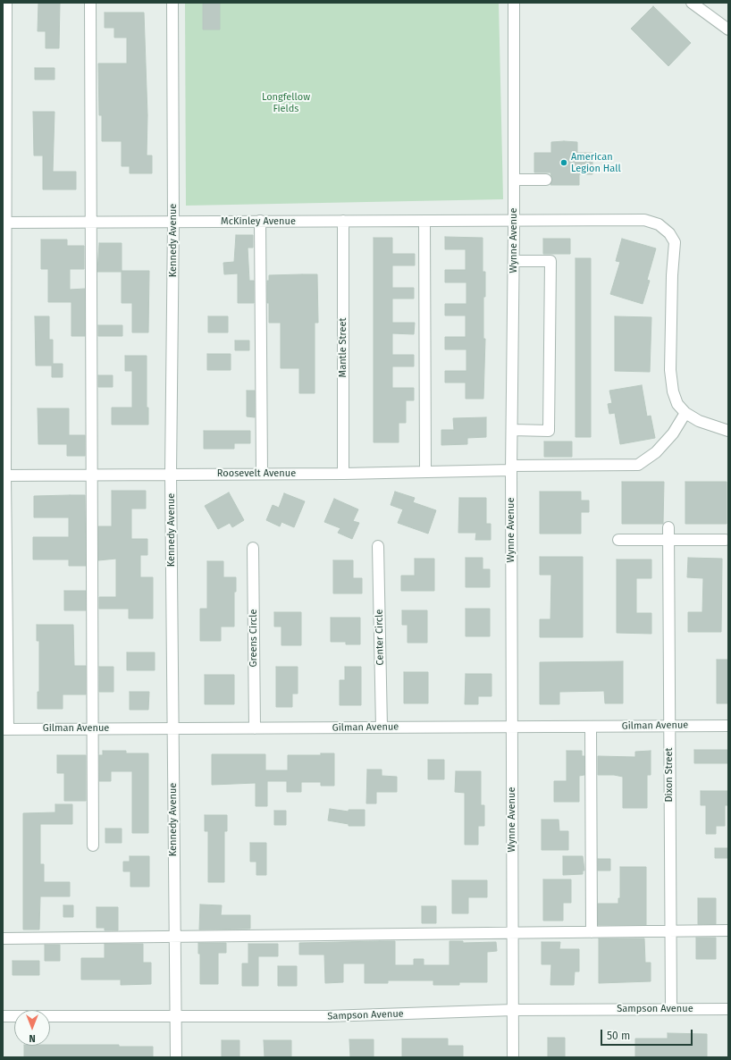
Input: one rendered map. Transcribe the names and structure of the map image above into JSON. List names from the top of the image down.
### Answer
{
  "streets": {
    "street": [
      "McKinley Avenue",
      "Kennedy Avenue",
      "Wynne Avenue",
      "Mantle Street",
      "Roosevelt Avenue",
      "Center Circle",
      "Greens Circle",
      "Gilman Avenue",
      "Dixon Street",
      "Sampson Avenue"
    ]
  },
  "crossings": [
    ["McKinley Avenue", "Kennedy Avenue"],
    ["McKinley Avenue", "Wynne Avenue"],
    ["McKinley Avenue", "Mantle Street"],
    ["McKinley Avenue", "Roosevelt Avenue"],
    ["Kennedy Avenue", "Roosevelt Avenue"],
    ["Kennedy Avenue", "Gilman Avenue"],
    ["Kennedy Avenue", "Sampson Avenue"],
    ["Wynne Avenue", "Roosevelt Avenue"],
    ["Wynne Avenue", "Gilman Avenue"],
    ["Wynne Avenue", "Sampson Avenue"],
    ["Mantle Street", "Roosevelt Avenue"],
    ["Center Circle", "Gilman Avenue"],
    ["Greens Circle", "Gilman Avenue"],
    ["Gilman Avenue", "Dixon Street"],
    ["Dixon Street", "Sampson Avenue"]
  ],
  "parks": ["Longfellow Fields"],
  "places": ["American Legion Hall"],
  "scale_bar": "50 m",
  "north": "bottom"
}
